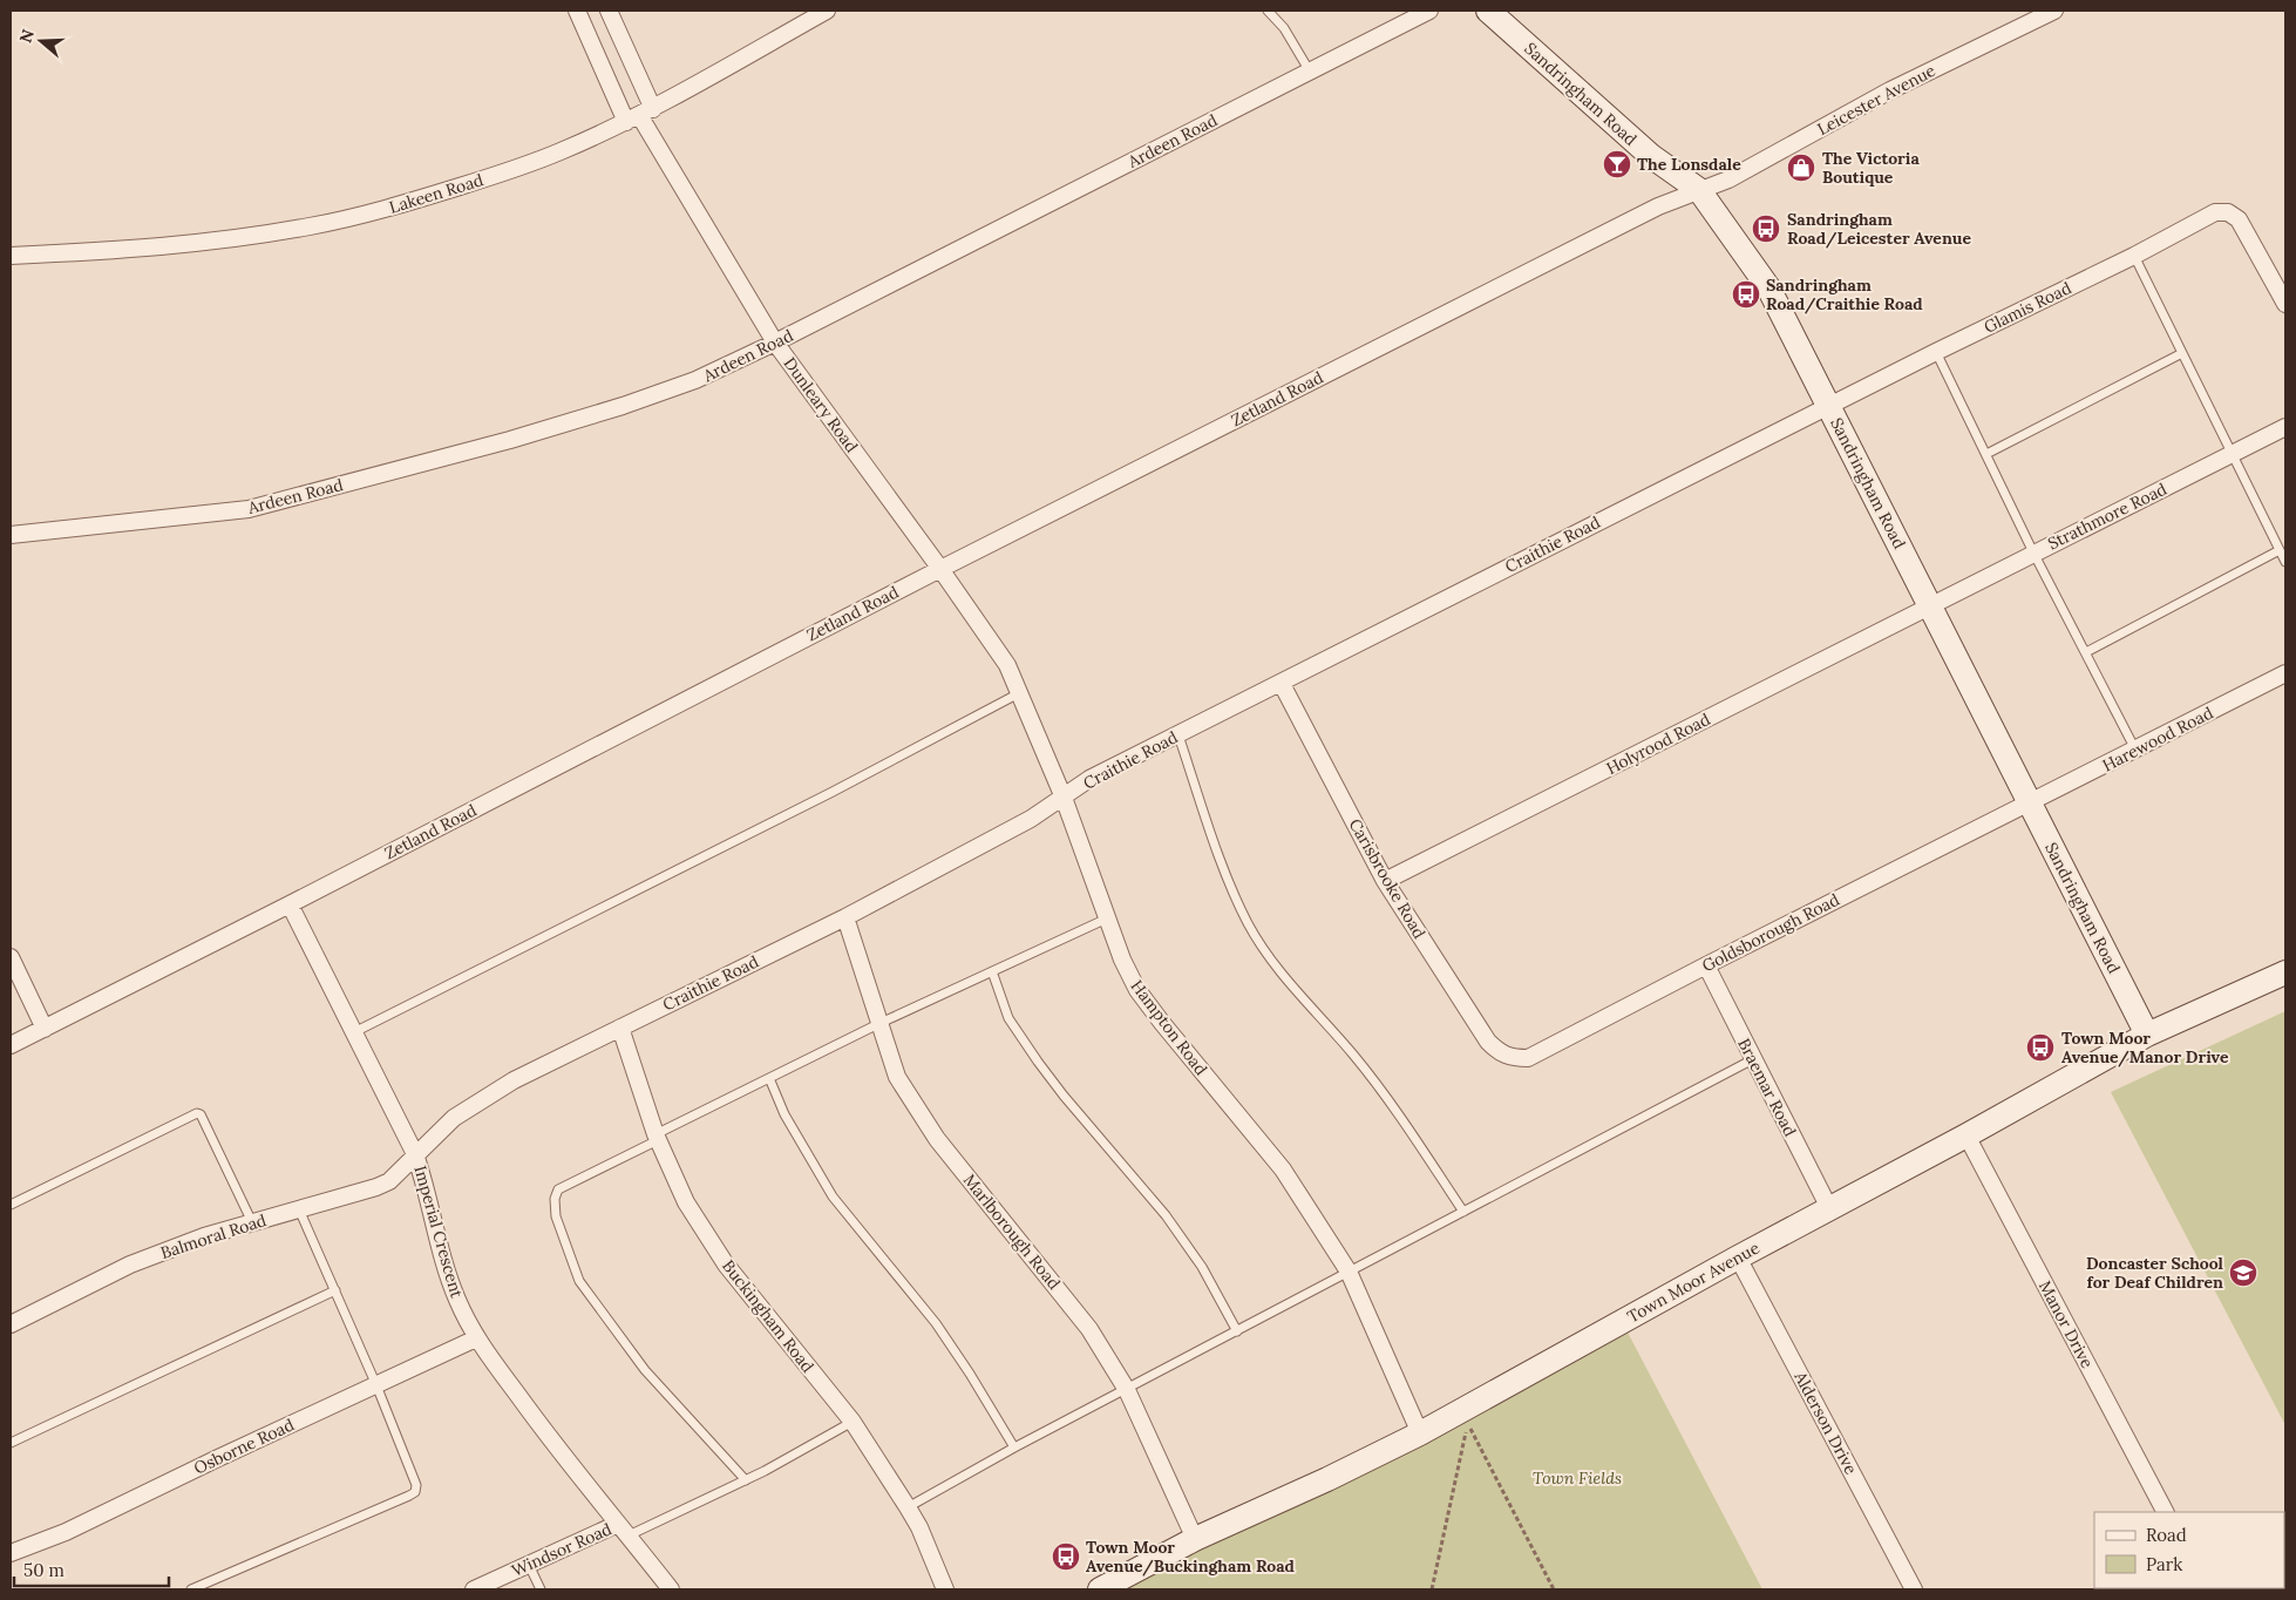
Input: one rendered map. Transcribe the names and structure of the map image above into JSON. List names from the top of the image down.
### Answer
{
  "streets": {
    "street": [
      "Sandringham Road",
      "Leicester Avenue",
      "Ardeen Road",
      "Lakeen Road",
      "Glamis Road",
      "Zetland Road",
      "Dunleary Road",
      "Strathmore Road",
      "Craithie Road",
      "Harewood Road",
      "Holyrood Road",
      "Carisbrooke Road",
      "Goldsborough Road",
      "Hampton Road",
      "Braemar Road",
      "Imperial Crescent",
      "Marlborough Road",
      "Balmoral Road",
      "Town Moor Avenue",
      "Buckingham Road",
      "Manor Drive",
      "Alderson Drive",
      "Osborne Road",
      "Windsor Road"
    ]
  },
  "crossings": [
    ["Sandringham Road", "Leicester Avenue"],
    ["Sandringham Road", "Glamis Road"],
    ["Sandringham Road", "Zetland Road"],
    ["Sandringham Road", "Strathmore Road"],
    ["Sandringham Road", "Craithie Road"],
    ["Sandringham Road", "Harewood Road"],
    ["Sandringham Road", "Holyrood Road"],
    ["Sandringham Road", "Goldsborough Road"],
    ["Sandringham Road", "Town Moor Avenue"],
    ["Leicester Avenue", "Zetland Road"],
    ["Ardeen Road", "Dunleary Road"],
    ["Lakeen Road", "Dunleary Road"],
    ["Glamis Road", "Craithie Road"],
    ["Zetland Road", "Dunleary Road"],
    ["Zetland Road", "Hampton Road"],
    ["Zetland Road", "Imperial Crescent"],
    ["Dunleary Road", "Hampton Road"],
    ["Strathmore Road", "Holyrood Road"],
    ["Craithie Road", "Carisbrooke Road"],
    ["Craithie Road", "Hampton Road"],
    ["Craithie Road", "Imperial Crescent"],
    ["Craithie Road", "Marlborough Road"],
    ["Craithie Road", "Balmoral Road"],
    ["Craithie Road", "Buckingham Road"],
    ["Harewood Road", "Goldsborough Road"],
    ["Holyrood Road", "Carisbrooke Road"],
    ["Carisbrooke Road", "Goldsborough Road"],
    ["Goldsborough Road", "Braemar Road"],
    ["Hampton Road", "Town Moor Avenue"],
    ["Braemar Road", "Town Moor Avenue"],
    ["Imperial Crescent", "Balmoral Road"],
    ["Imperial Crescent", "Osborne Road"],
    ["Imperial Crescent", "Windsor Road"],
    ["Marlborough Road", "Town Moor Avenue"],
    ["Town Moor Avenue", "Manor Drive"],
    ["Town Moor Avenue", "Alderson Drive"]
  ],
  "parks": ["Town Fields"],
  "places": {
    "bar": ["The Lonsdale"],
    "shop": ["The Victoria Boutique"],
    "bus stop": [
      "Sandringham Road/Leicester Avenue",
      "Sandringham Road/Craithie Road",
      "Town Moor Avenue/Manor Drive",
      "Town Moor Avenue/Buckingham Road"
    ],
    "school or university": ["Doncaster School for Deaf Children"]
  },
  "legend": ["Road", "Park"],
  "scale_bar": "50 m",
  "north": "left"
}
